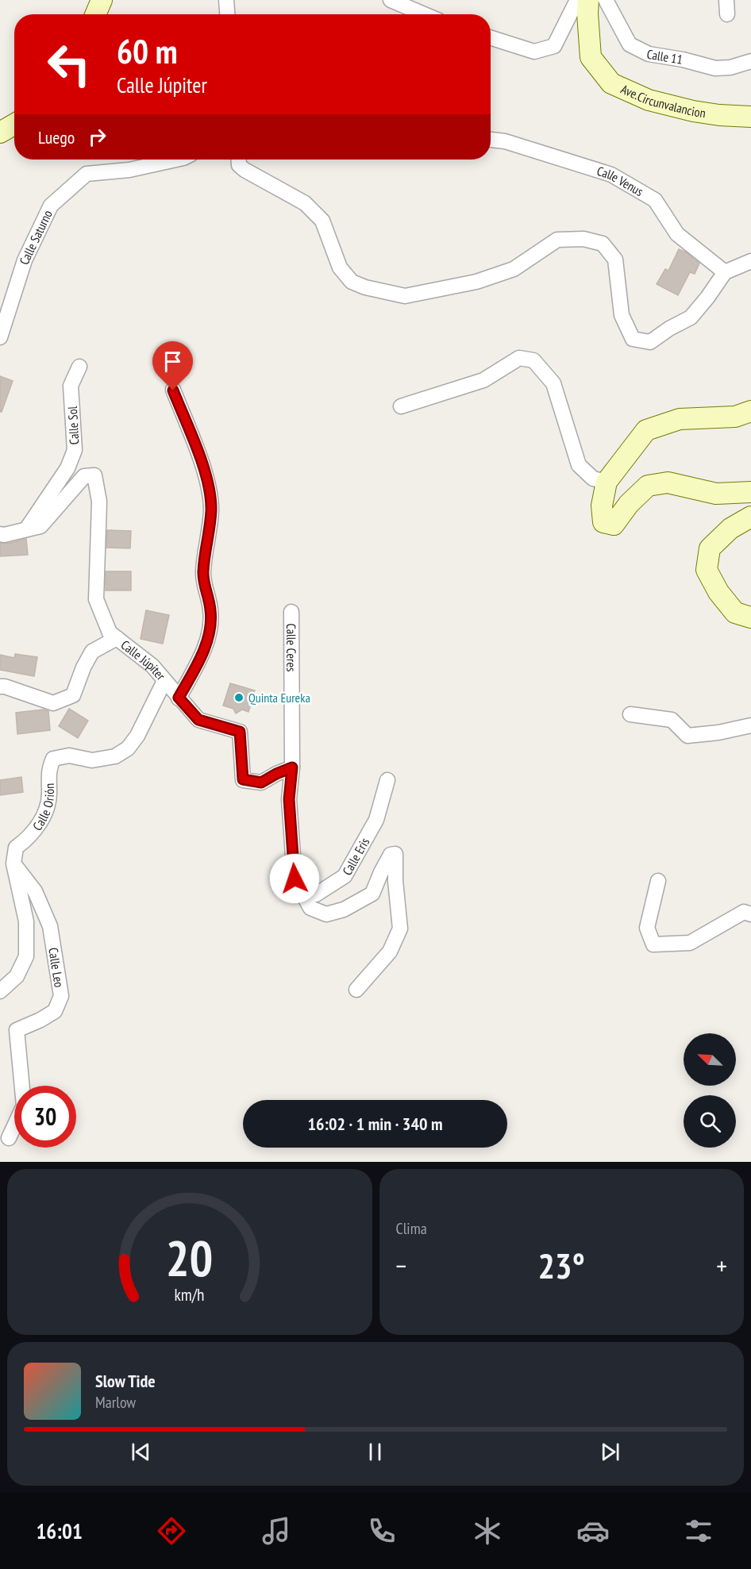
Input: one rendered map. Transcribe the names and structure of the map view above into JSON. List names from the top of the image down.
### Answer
{
  "streets": {
    "street": [
      "Calle 11",
      "Ave.Circunvalancion",
      "Calle Venus",
      "Calle Saturno",
      "Calle Sol",
      "Calle Ceres",
      "Calle Júpiter",
      "Calle Orión",
      "Calle Eris",
      "Calle Leo"
    ]
  },
  "crossings": [
    ["Calle Sol", "Calle Júpiter"],
    ["Calle Ceres", "Calle Júpiter"],
    ["Calle Júpiter", "Calle Orión"],
    ["Calle Orión", "Calle Leo"]
  ],
  "places": ["Quinta Eureka"],
  "north": "top left",
  "page": {
    "turn": ["60 m", "Calle Júpiter"],
    "then": "Luego",
    "limit": "30",
    "trip": "16:02 · 1 min · 340 m",
    "tile": "Clima",
    "heat": ["−", "23°", "+"],
    "song": ["Slow Tide", "Marlow"],
    "tabs": "16:01",
    "gauge": ["20", "km/h"]
  }
}
